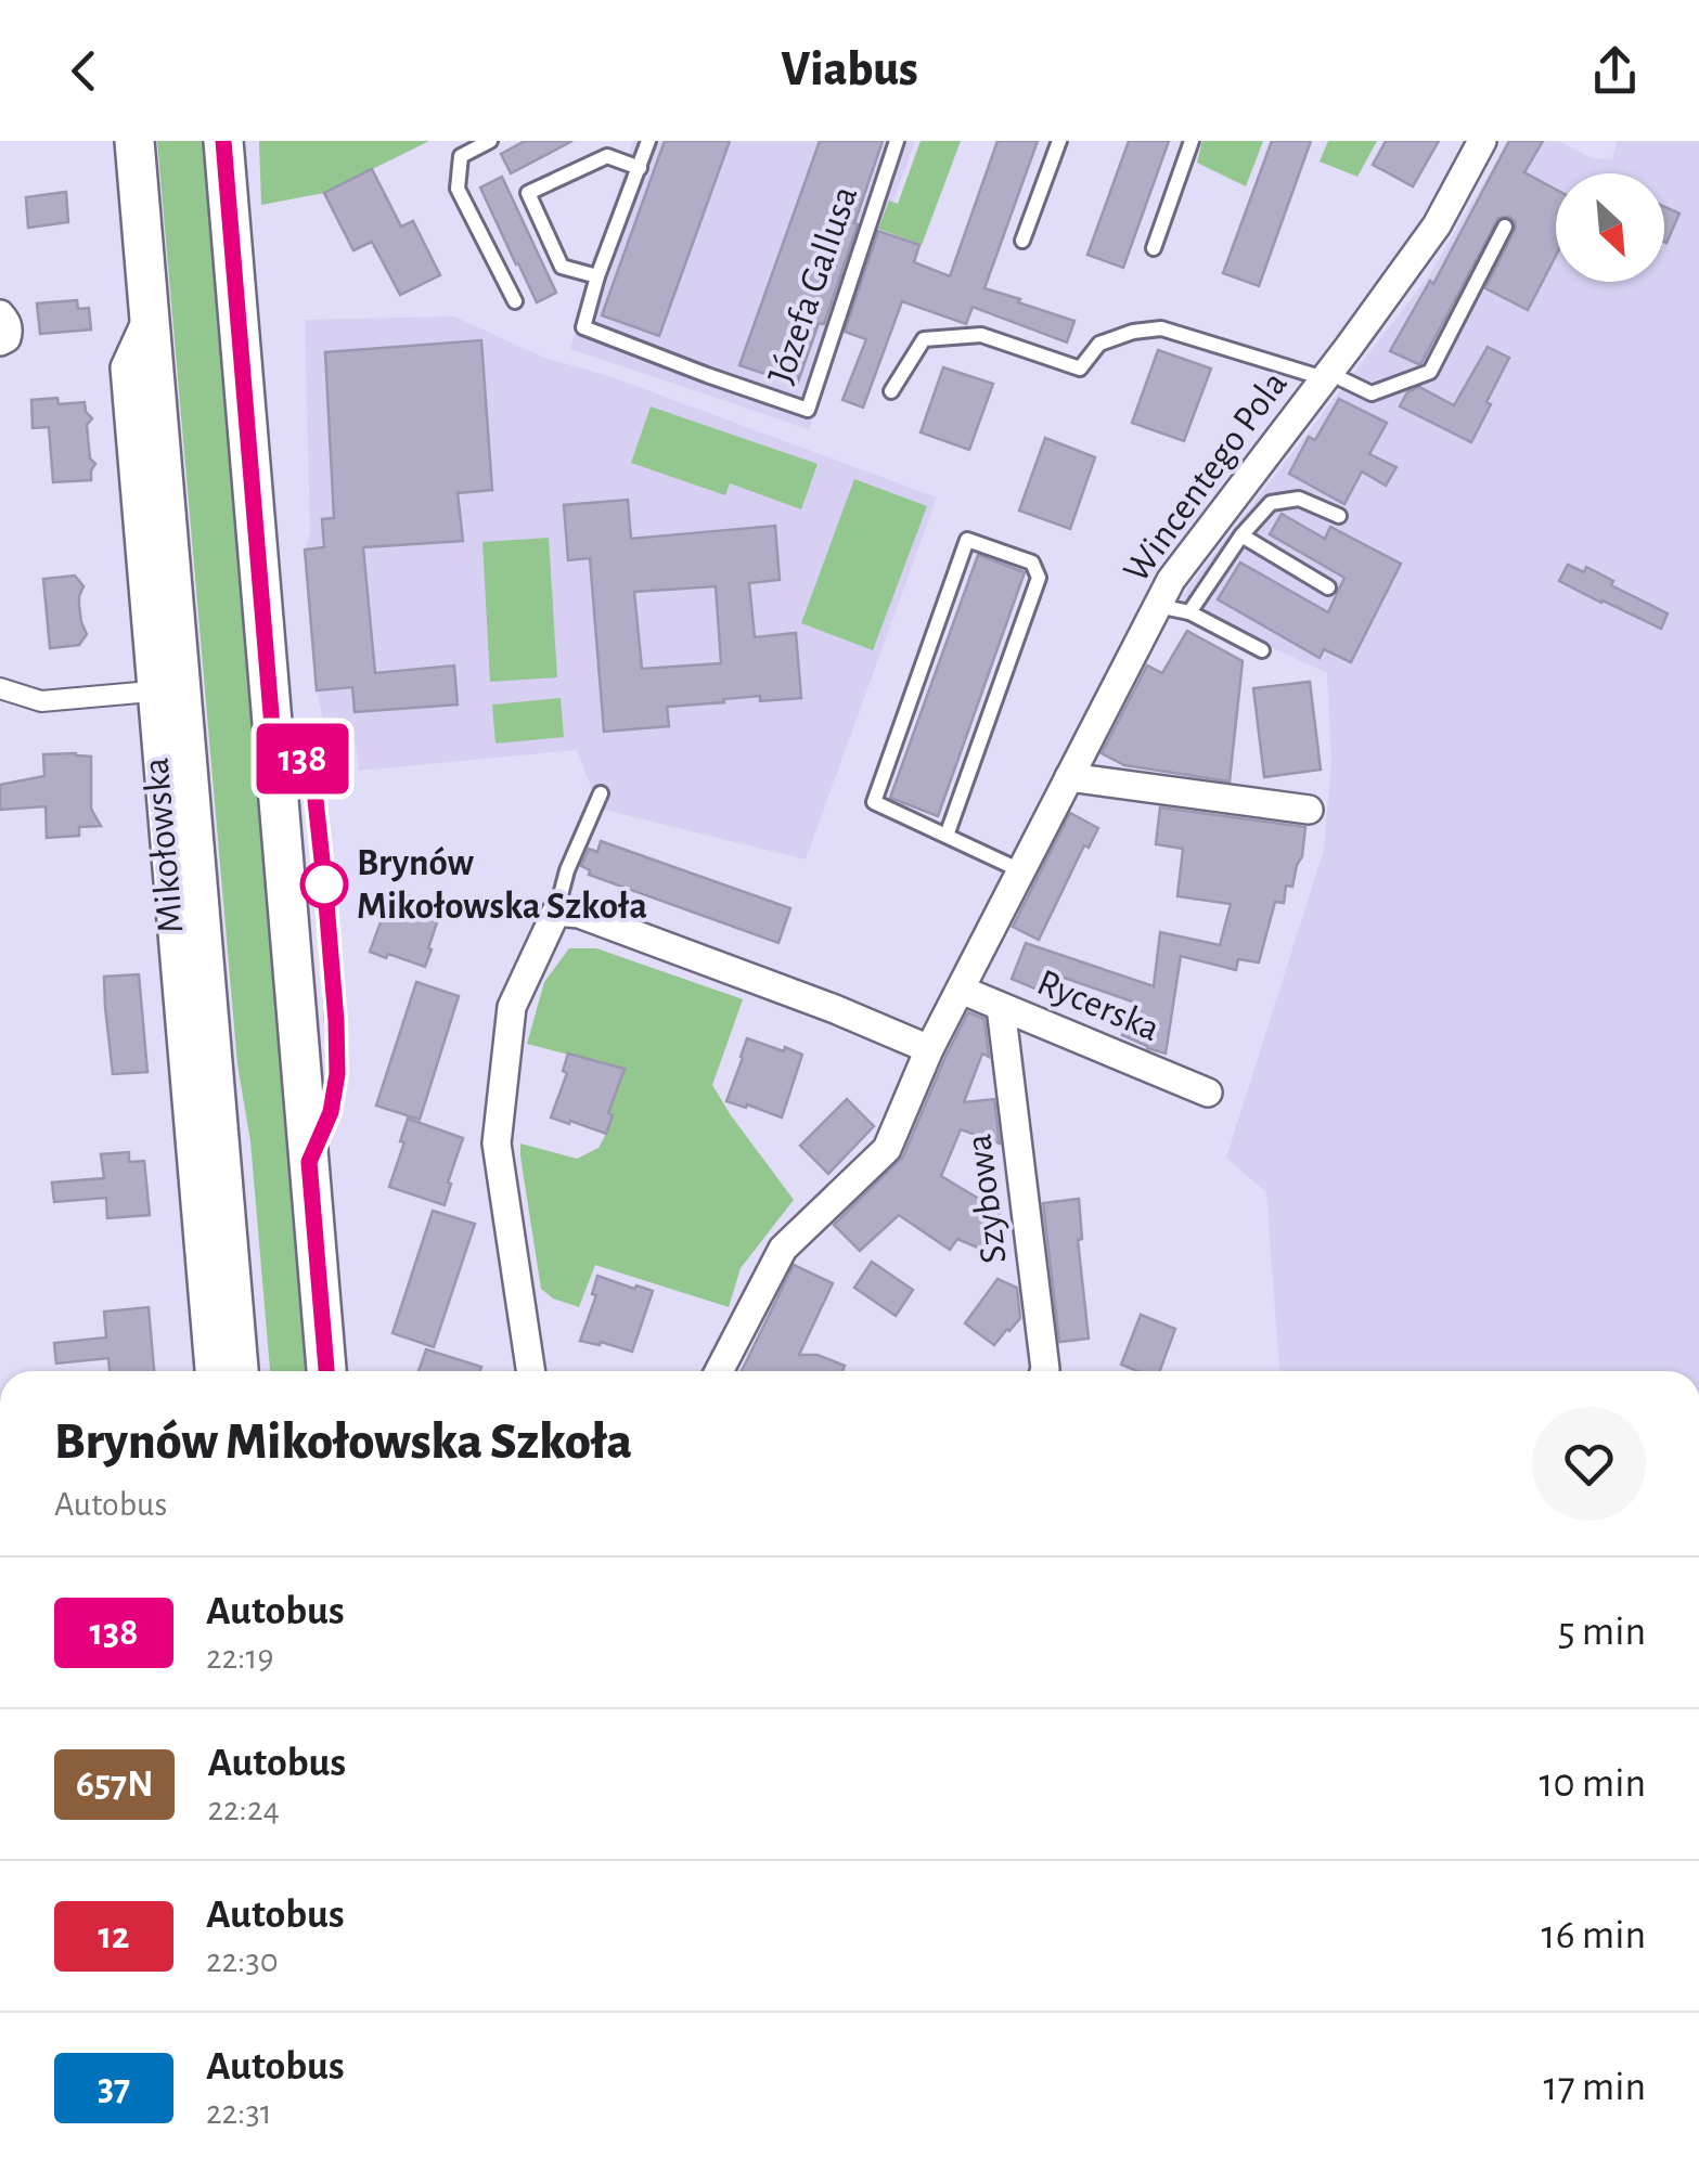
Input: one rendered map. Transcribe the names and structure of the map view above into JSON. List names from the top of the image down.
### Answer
{
  "streets": {
    "main road": ["Mikołowska"],
    "street": ["Wincentego Pola", "Rycerska", "Szybowa"],
    "lane": ["Józefa Gallusa"]
  },
  "crossings": [
    ["Wincentego Pola", "Rycerska"],
    ["Rycerska", "Szybowa"]
  ],
  "places": ["Brynów Mikołowska Szkoła"],
  "lines": ["bus line 138"],
  "north": "bottom right",
  "page": {
    "header": "Viabus",
    "on_map": "138",
    "heading": ["Brynów Mikołowska Szkoła", "Autobus"],
    "list": [
      {
        "mark": "138",
        "name": "Autobus",
        "note": "22:19",
        "value": "5 min"
      },
      {
        "mark": "657N",
        "name": "Autobus",
        "note": "22:24",
        "value": "10 min"
      },
      {
        "mark": "12",
        "name": "Autobus",
        "note": "22:30",
        "value": "16 min"
      },
      {
        "mark": "37",
        "name": "Autobus",
        "note": "22:31",
        "value": "17 min"
      }
    ]
  }
}
